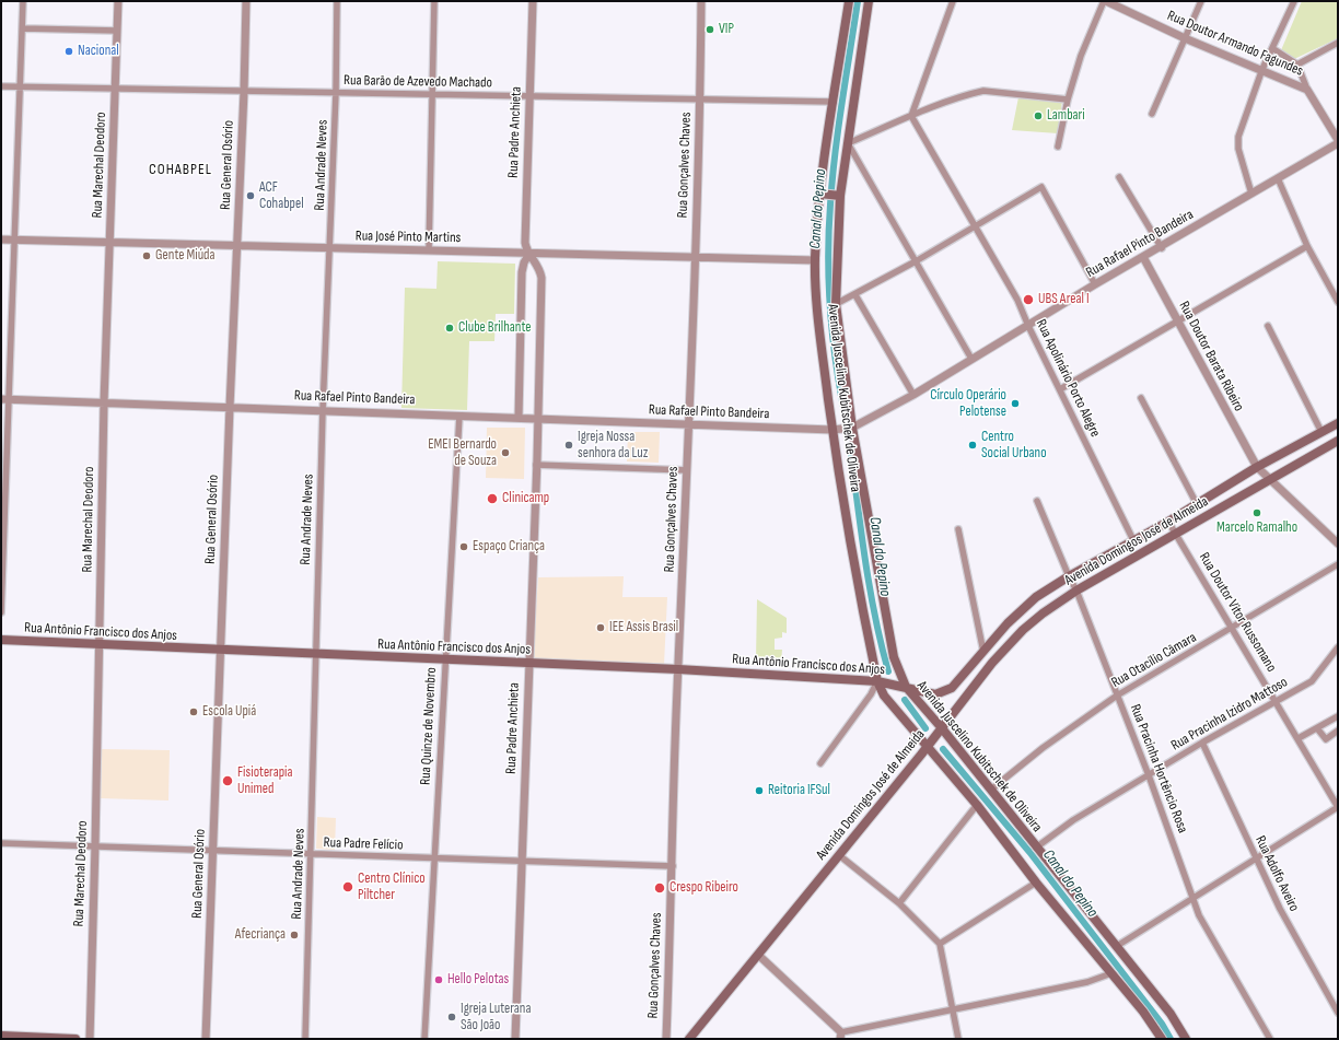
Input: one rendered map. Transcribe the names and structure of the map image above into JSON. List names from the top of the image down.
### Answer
{
  "streets": {
    "main road": ["Avenida Juscelino Kubitschek de Oliveira", "Avenida Domingos José de Almeida", "Rua Antônio Francisco dos Anjos"],
    "street": [
      "Rua Doutor Armando Fagundes",
      "Rua Barão de Azevedo Machado",
      "Rua Padre Anchieta",
      "Rua Marechal Deodoro",
      "Rua General Osório",
      "Rua Andrade Neves",
      "Rua Gonçalves Chaves",
      "Rua José Pinto Martins",
      "Rua Rafael Pinto Bandeira",
      "Rua Doutor Barata Ribeiro",
      "Rua Apolinário Porto Alegre",
      "Rua Doutor Vitor Russomano",
      "Rua Otacílio Câmara",
      "Rua Pracinha Izidro Mattoso",
      "Rua Quinze de Novembro",
      "Rua Pracinha Hortêncio Rosa",
      "Rua Padre Felício",
      "Rua Adolfo Aveiro"
    ]
  },
  "crossings": [
    ["Rua Doutor Armando Fagundes", "Rua Rafael Pinto Bandeira"],
    ["Rua Barão de Azevedo Machado", "Rua Padre Anchieta"],
    ["Rua Barão de Azevedo Machado", "Rua Marechal Deodoro"],
    ["Rua Barão de Azevedo Machado", "Rua General Osório"],
    ["Rua Barão de Azevedo Machado", "Rua Andrade Neves"],
    ["Rua Barão de Azevedo Machado", "Rua Gonçalves Chaves"],
    ["Rua Barão de Azevedo Machado", "Avenida Juscelino Kubitschek de Oliveira"],
    ["Rua Padre Anchieta", "Rua José Pinto Martins"],
    ["Rua Padre Anchieta", "Rua Rafael Pinto Bandeira"],
    ["Rua Padre Anchieta", "Rua Antônio Francisco dos Anjos"],
    ["Rua Padre Anchieta", "Rua Padre Felício"],
    ["Rua Marechal Deodoro", "Rua José Pinto Martins"],
    ["Rua Marechal Deodoro", "Rua Rafael Pinto Bandeira"],
    ["Rua Marechal Deodoro", "Rua Antônio Francisco dos Anjos"],
    ["Rua Marechal Deodoro", "Rua Padre Felício"],
    ["Rua General Osório", "Rua José Pinto Martins"],
    ["Rua General Osório", "Rua Rafael Pinto Bandeira"],
    ["Rua General Osório", "Rua Antônio Francisco dos Anjos"],
    ["Rua General Osório", "Rua Padre Felício"],
    ["Rua Andrade Neves", "Rua José Pinto Martins"],
    ["Rua Andrade Neves", "Rua Rafael Pinto Bandeira"],
    ["Rua Andrade Neves", "Rua Antônio Francisco dos Anjos"],
    ["Rua Andrade Neves", "Rua Padre Felício"],
    ["Rua Gonçalves Chaves", "Rua José Pinto Martins"],
    ["Rua Gonçalves Chaves", "Rua Rafael Pinto Bandeira"],
    ["Rua Gonçalves Chaves", "Rua Antônio Francisco dos Anjos"],
    ["Rua Gonçalves Chaves", "Rua Padre Felício"],
    ["Rua José Pinto Martins", "Avenida Juscelino Kubitschek de Oliveira"],
    ["Rua Rafael Pinto Bandeira", "Rua Doutor Barata Ribeiro"],
    ["Rua Rafael Pinto Bandeira", "Rua Apolinário Porto Alegre"],
    ["Rua Rafael Pinto Bandeira", "Avenida Juscelino Kubitschek de Oliveira"],
    ["Rua Rafael Pinto Bandeira", "Rua Quinze de Novembro"],
    ["Rua Doutor Barata Ribeiro", "Avenida Domingos José de Almeida"],
    ["Rua Apolinário Porto Alegre", "Avenida Domingos José de Almeida"],
    ["Avenida Juscelino Kubitschek de Oliveira", "Avenida Domingos José de Almeida"],
    ["Avenida Juscelino Kubitschek de Oliveira", "Rua Antônio Francisco dos Anjos"],
    ["Avenida Juscelino Kubitschek de Oliveira", "Rua Otacílio Câmara"],
    ["Avenida Juscelino Kubitschek de Oliveira", "Rua Pracinha Izidro Mattoso"],
    ["Avenida Domingos José de Almeida", "Rua Doutor Vitor Russomano"],
    ["Avenida Domingos José de Almeida", "Rua Antônio Francisco dos Anjos"],
    ["Avenida Domingos José de Almeida", "Rua Pracinha Hortêncio Rosa"],
    ["Rua Doutor Vitor Russomano", "Rua Otacílio Câmara"],
    ["Rua Doutor Vitor Russomano", "Rua Pracinha Izidro Mattoso"],
    ["Rua Antônio Francisco dos Anjos", "Rua Quinze de Novembro"],
    ["Rua Otacílio Câmara", "Rua Pracinha Hortêncio Rosa"],
    ["Rua Pracinha Izidro Mattoso", "Rua Pracinha Hortêncio Rosa"],
    ["Rua Pracinha Izidro Mattoso", "Rua Adolfo Aveiro"],
    ["Rua Quinze de Novembro", "Rua Padre Felício"]
  ],
  "districts": ["COHABPEL"],
  "water": ["Canal do Pepino"],
  "places": [
    "VIP",
    "Nacional",
    "Lambari",
    "ACF Cohabpel",
    "Gente Miúda",
    "UBS Areal I",
    "Clube Brilhante",
    "Círculo Operário Pelotense",
    "Igreja Nossa senhora da Luz",
    "Centro Social Urbano",
    "EMEI Bernardo de Souza",
    "Clinicamp",
    "Marcelo Ramalho",
    "Espaço Criança",
    "IEE Assis Brasil",
    "Escola Upiá",
    "Fisioterapia Unimed",
    "Reitoria IFSul",
    "Centro Clínico Piltcher",
    "Crespo Ribeiro",
    "Afecriança",
    "Hello Pelotas",
    "Igreja Luterana São João"
  ]
}
